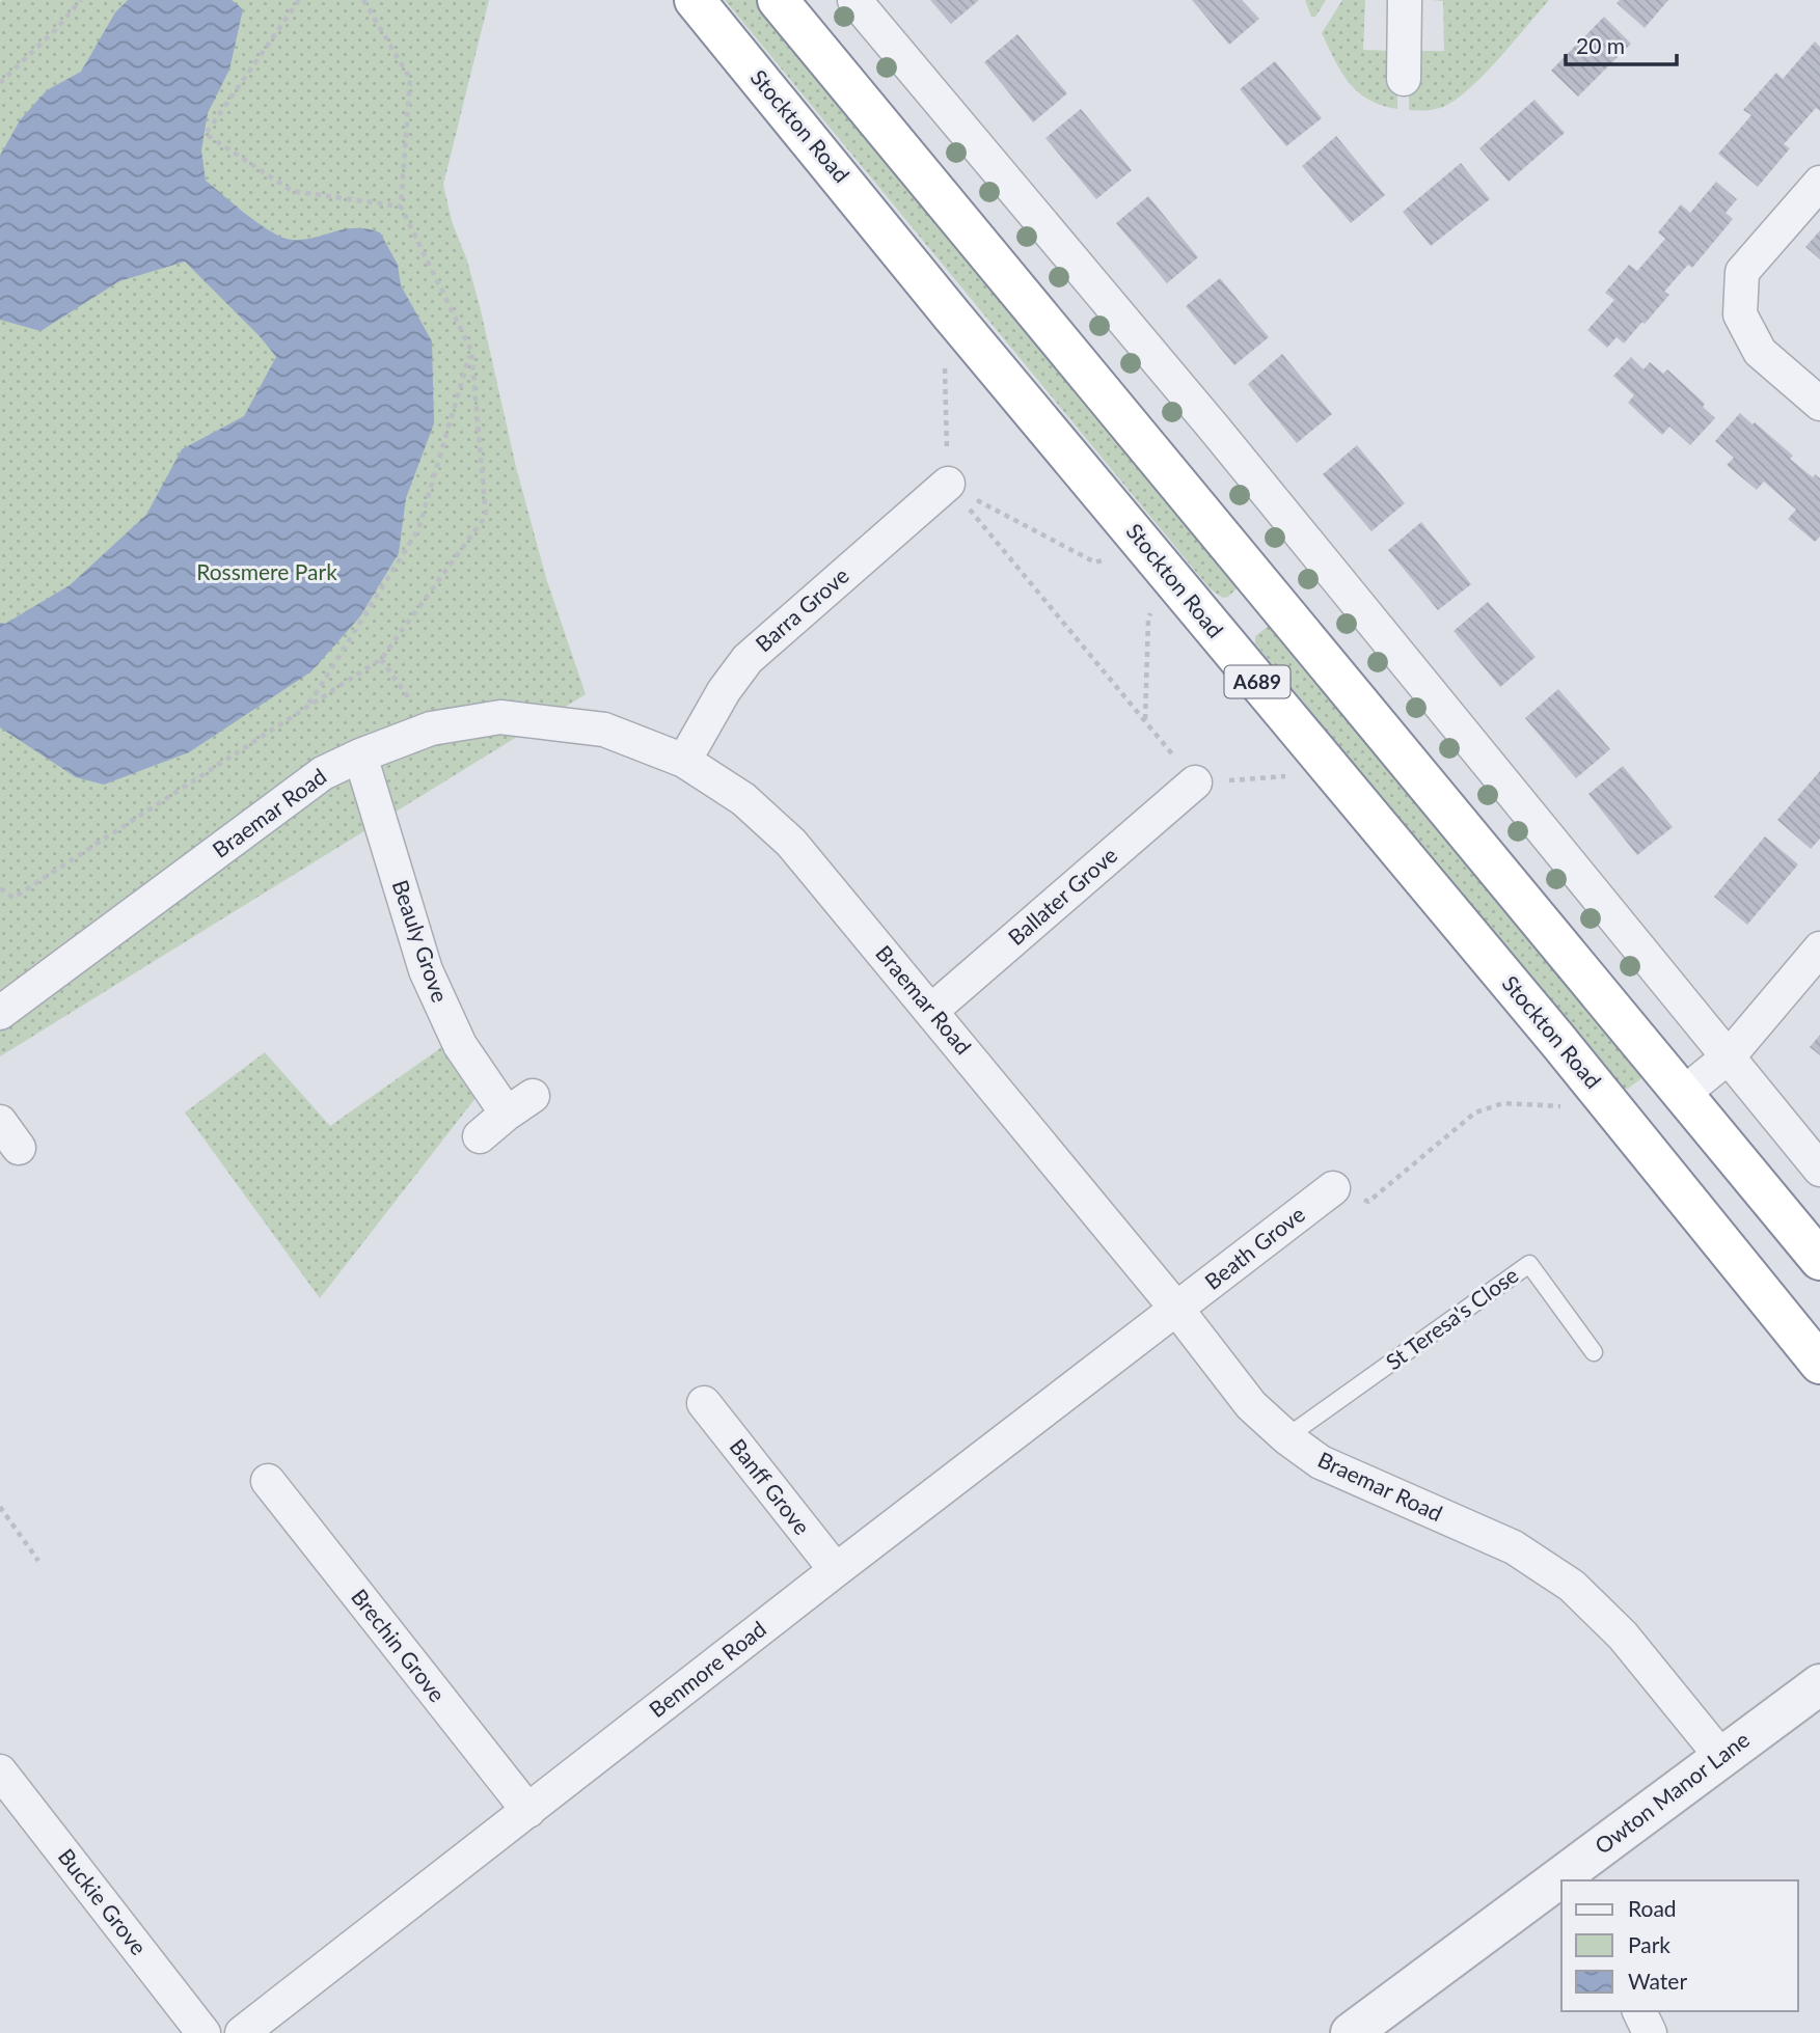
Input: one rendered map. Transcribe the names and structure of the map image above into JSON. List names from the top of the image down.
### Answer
{
  "streets": {
    "highway": ["Stockton Road", "A689"],
    "street": [
      "Barra Grove",
      "Braemar Road",
      "Ballater Grove",
      "Beauly Grove",
      "Beath Grove",
      "Banff Grove",
      "Brechin Grove",
      "Benmore Road",
      "Owton Manor Lane",
      "Buckie Grove"
    ],
    "lane": ["St Teresa's Close"]
  },
  "crossings": [
    ["Barra Grove", "Braemar Road"],
    ["Braemar Road", "Ballater Grove"],
    ["Braemar Road", "Beauly Grove"],
    ["Braemar Road", "Beath Grove"],
    ["Braemar Road", "St Teresa's Close"],
    ["Braemar Road", "Benmore Road"],
    ["Braemar Road", "Owton Manor Lane"],
    ["Beath Grove", "Benmore Road"],
    ["Banff Grove", "Benmore Road"],
    ["Brechin Grove", "Benmore Road"]
  ],
  "parks": ["Rossmere Park"],
  "legend": ["Road", "Park", "Water"],
  "scale_bar": "20 m"
}
